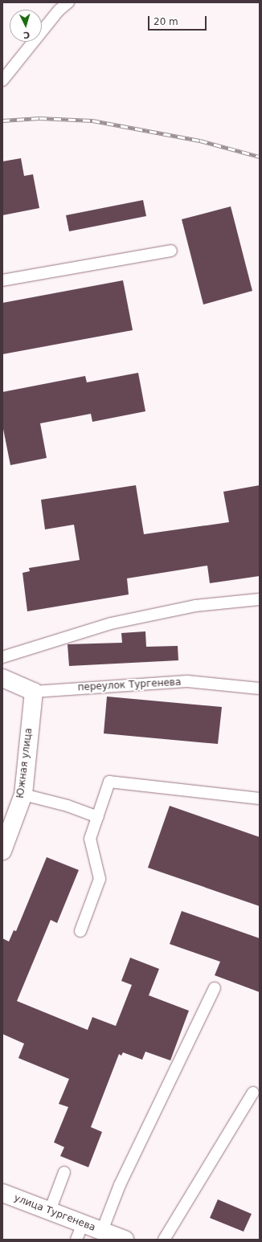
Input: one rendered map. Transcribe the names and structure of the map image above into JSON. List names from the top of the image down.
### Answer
{
  "streets": {
    "street": ["переулок Тургенева", "Южная улица", "улица Тургенева"]
  },
  "crossings": [
    ["переулок Тургенева", "Южная улица"]
  ],
  "scale_bar": "20 m",
  "north": "bottom"
}
